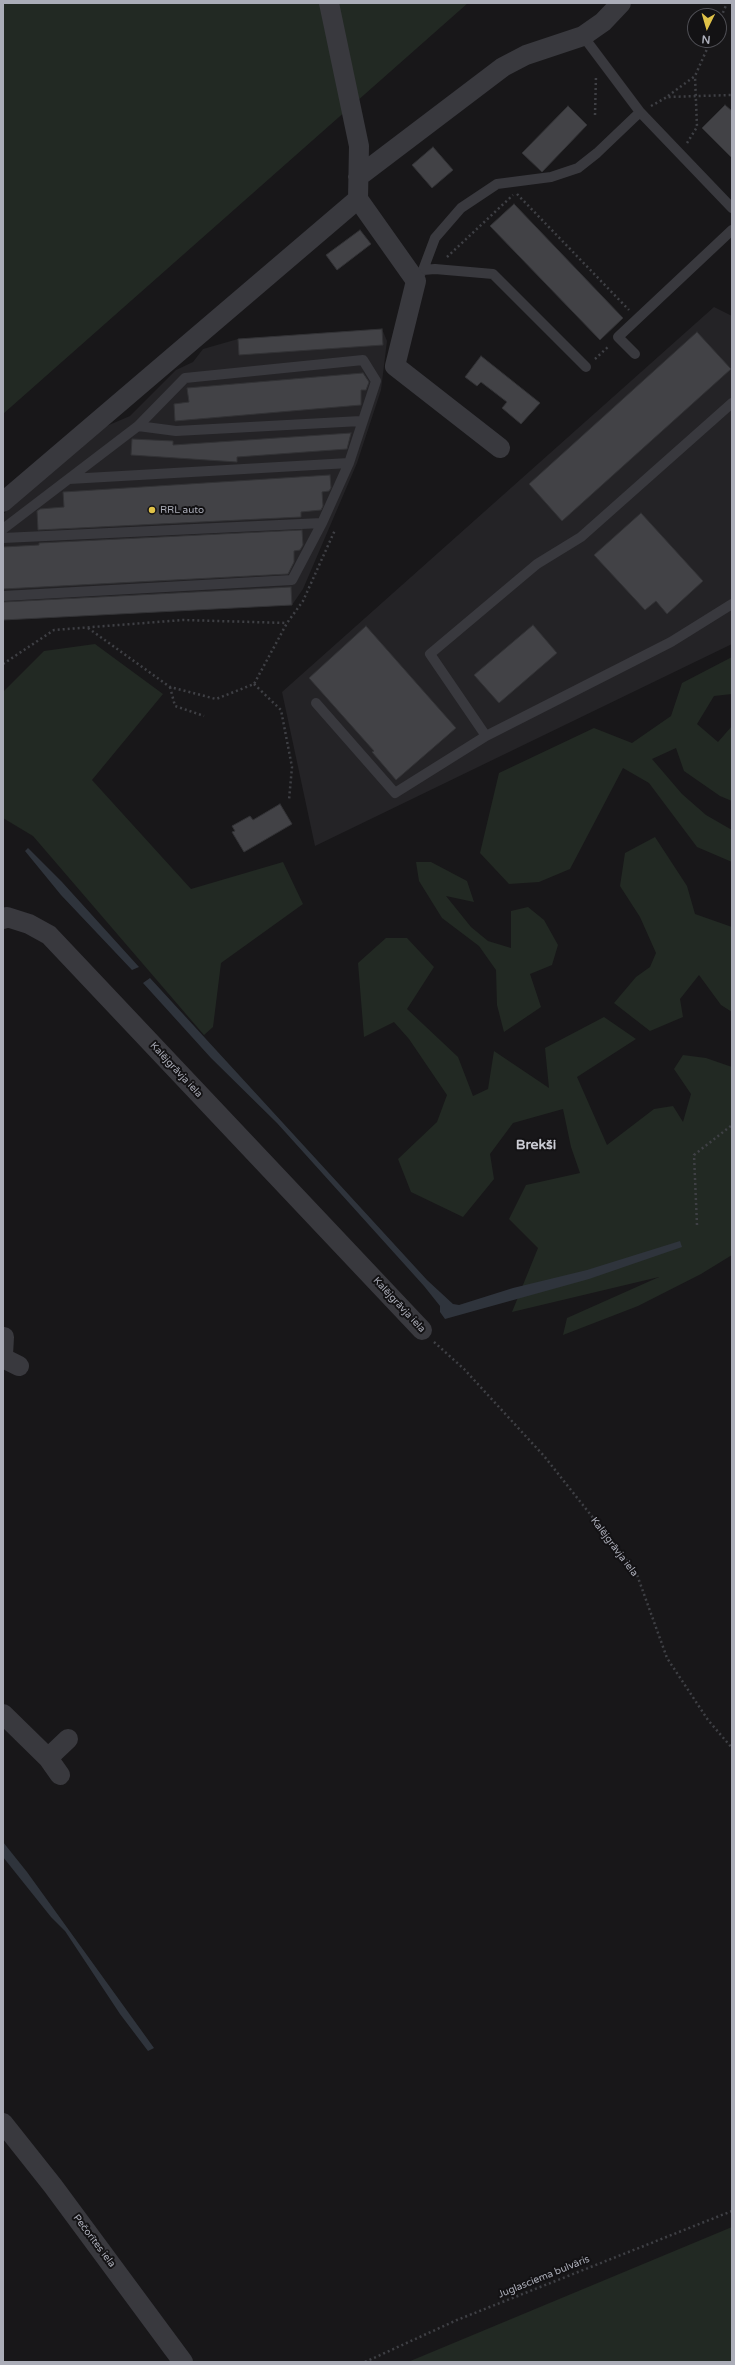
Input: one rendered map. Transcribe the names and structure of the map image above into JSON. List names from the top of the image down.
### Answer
{
  "streets": {
    "street": ["Kalējgrāvja iela", "Pečorītes iela"],
    "path": ["Juglasciema bulvāris"]
  },
  "districts": ["Brekši"],
  "places": ["RRL auto"],
  "north": "bottom"
}
